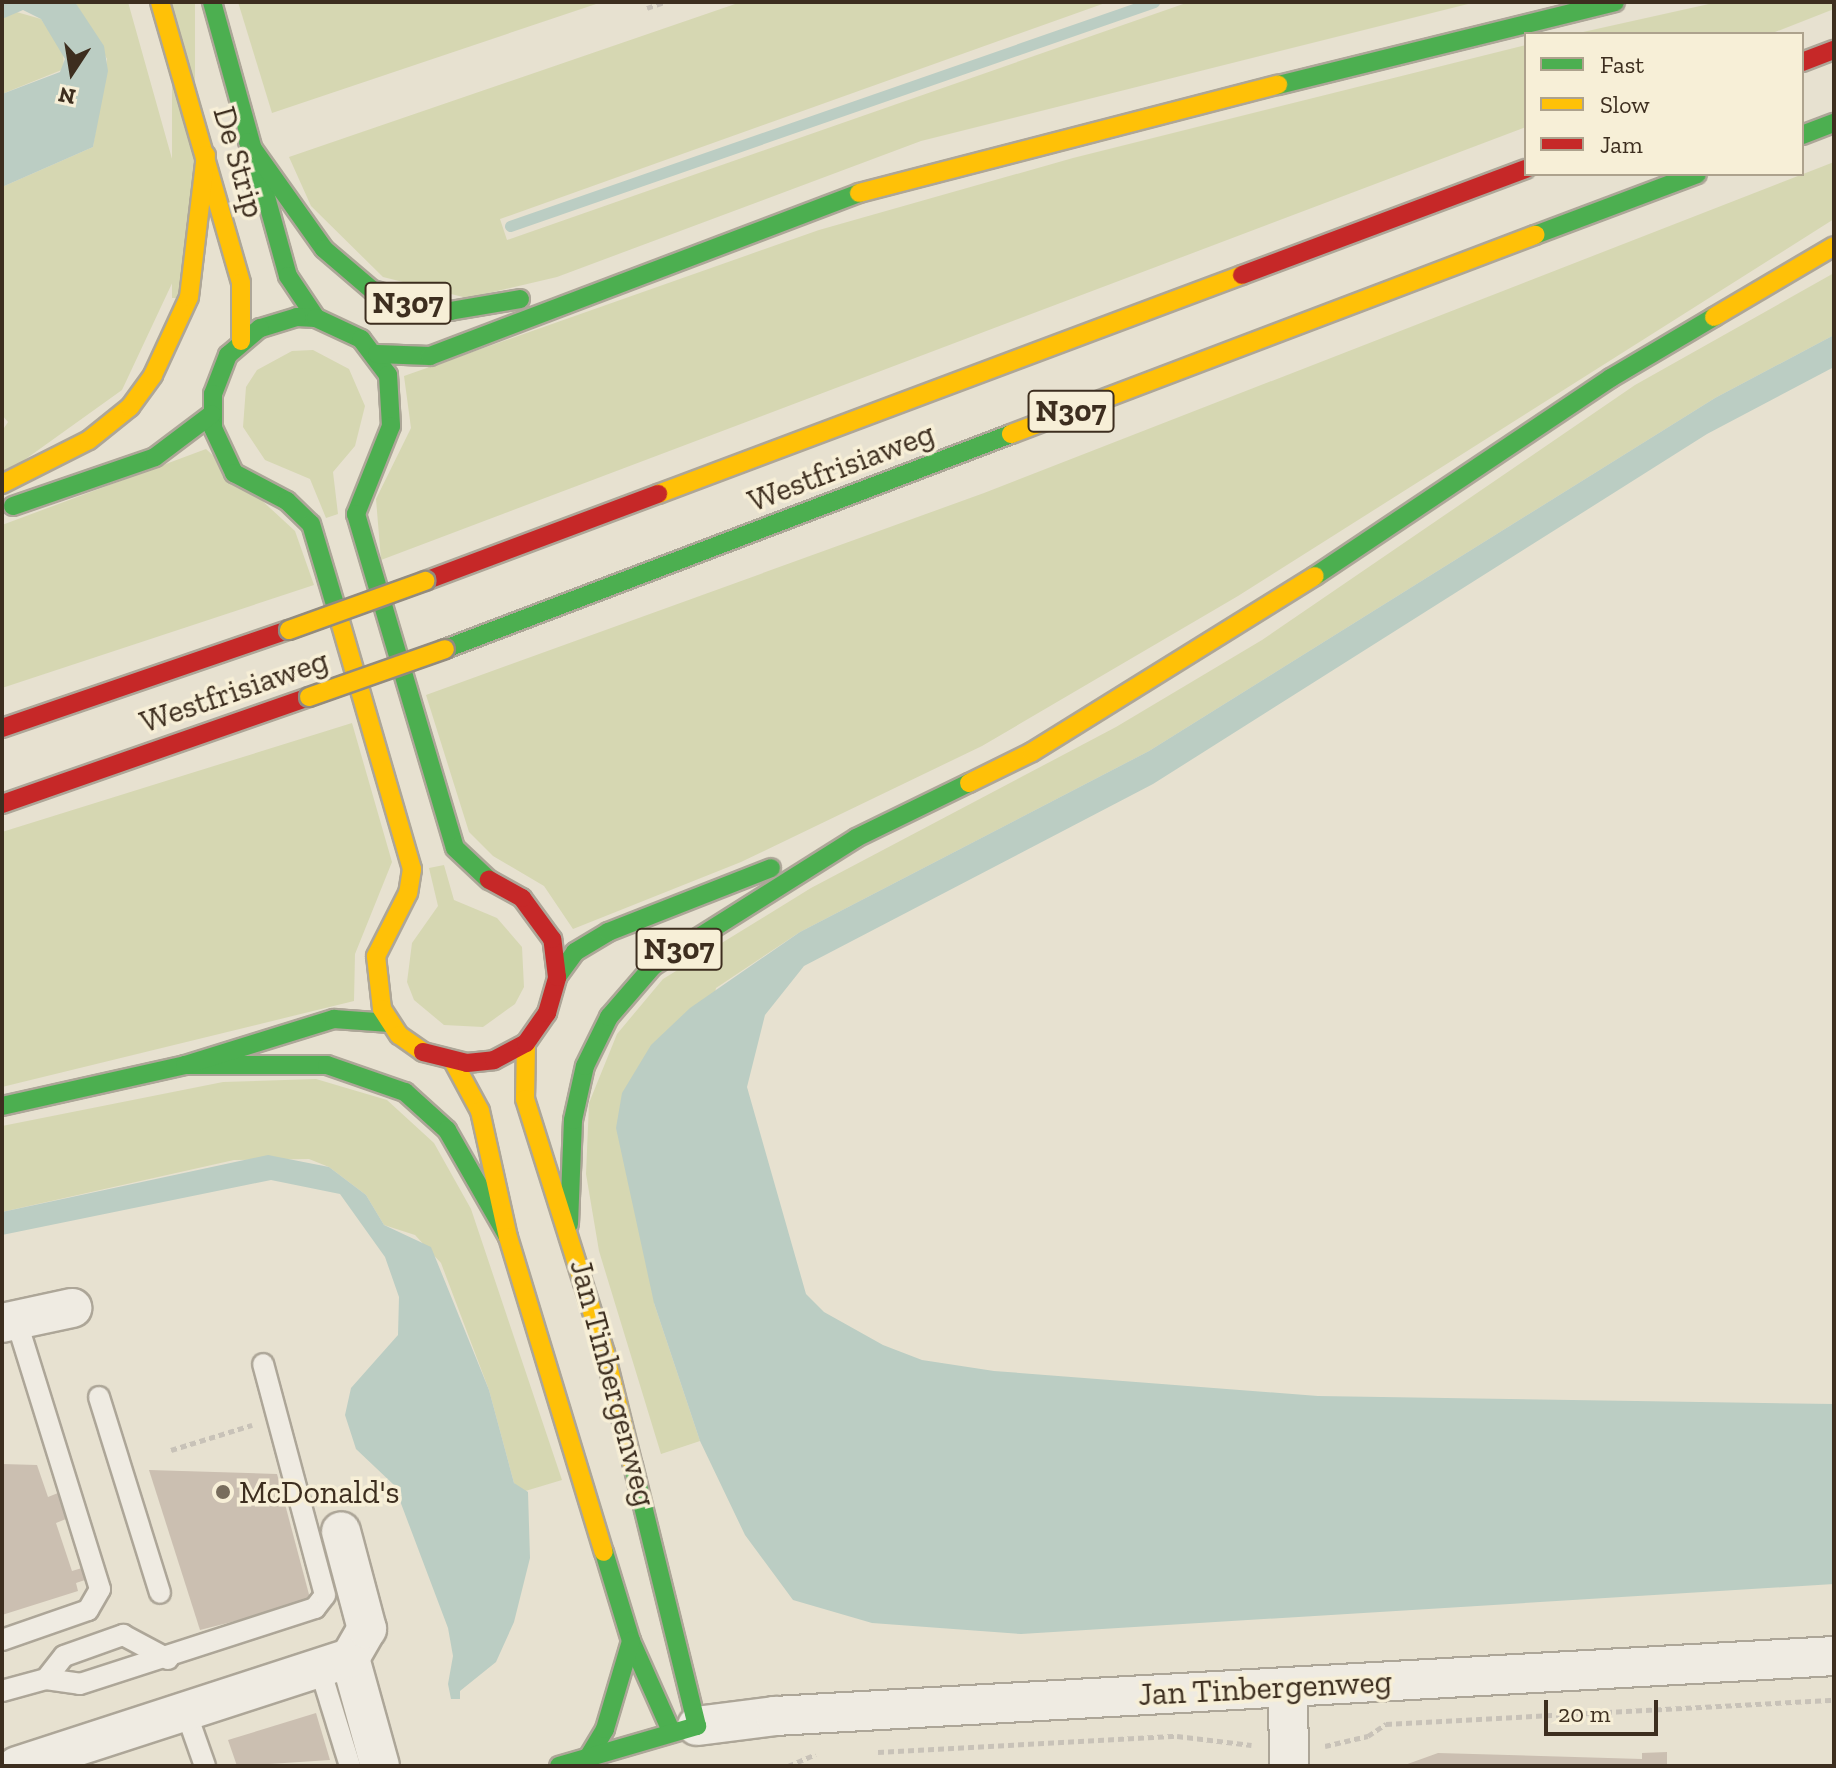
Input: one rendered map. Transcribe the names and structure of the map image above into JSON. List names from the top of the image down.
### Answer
{
  "streets": {
    "main road": [
      "De Strip",
      "N307",
      "Westfrisiaweg",
      "Jan Tinbergenweg"
    ]
  },
  "crossings": [
    ["De Strip", "N307"],
    ["N307", "Jan Tinbergenweg"]
  ],
  "places": ["McDonald's"],
  "legend": ["Fast", "Slow", "Jam"],
  "scale_bar": "20 m",
  "north": "bottom"
}
